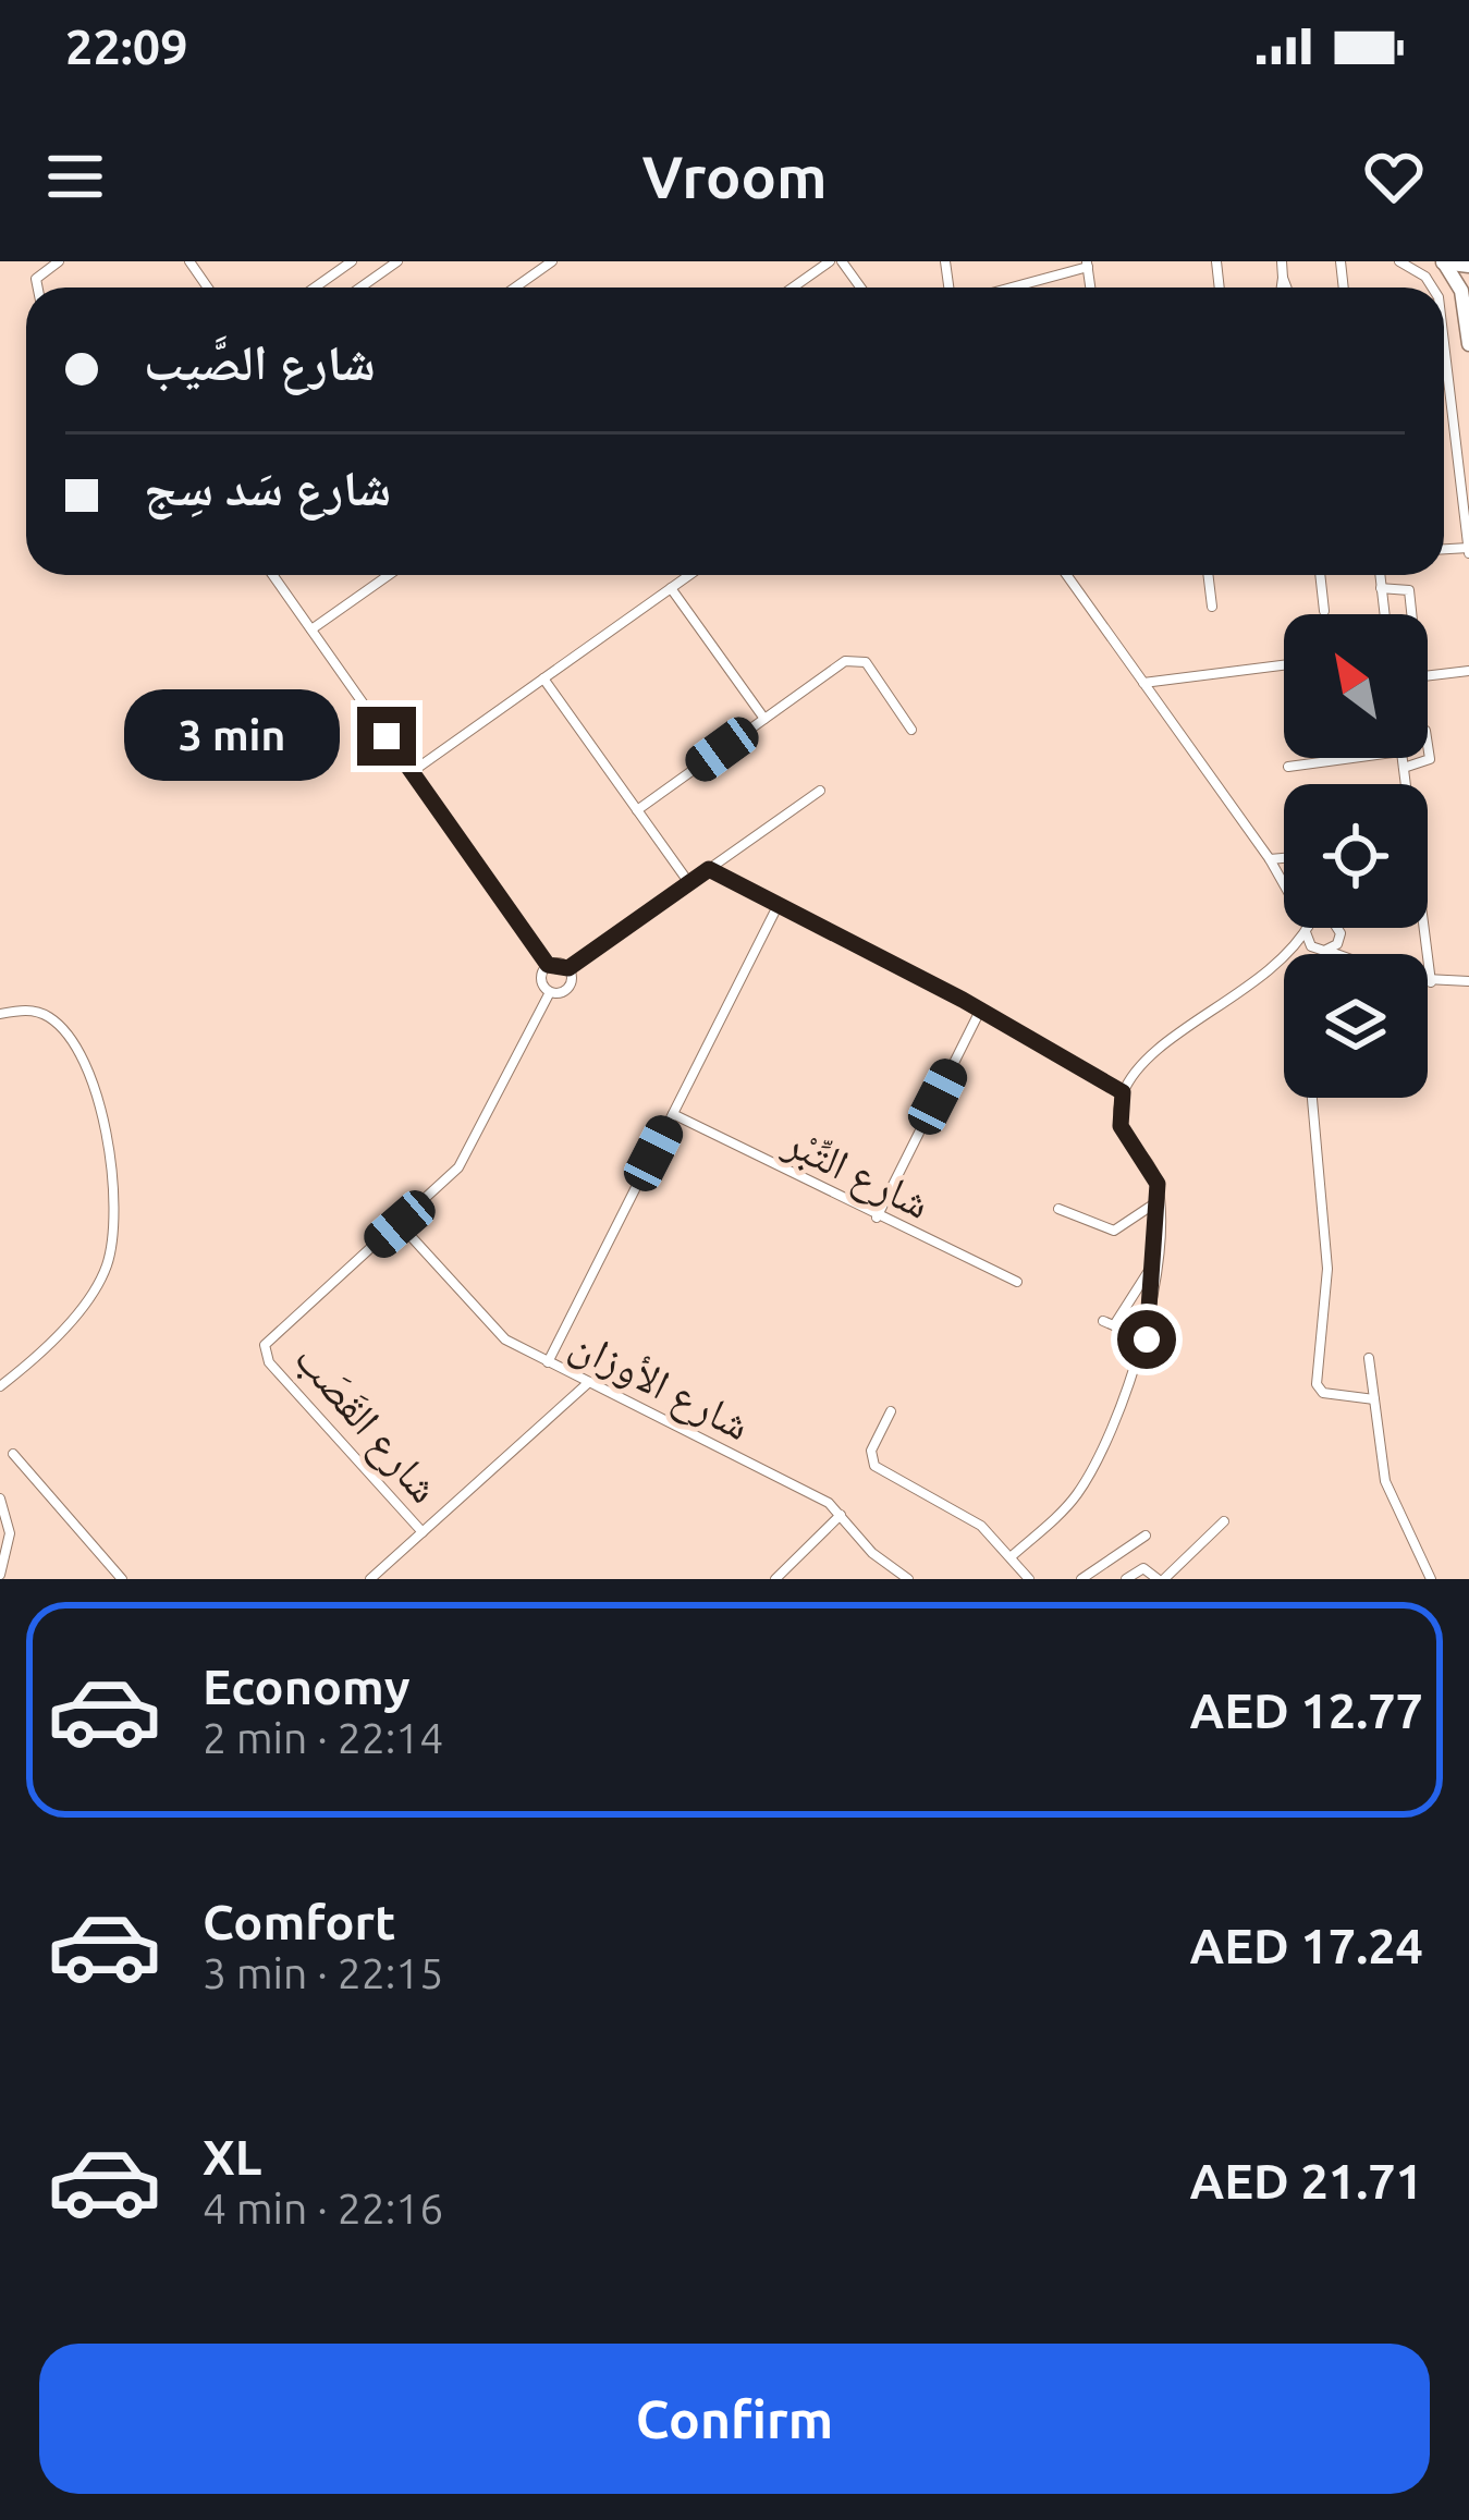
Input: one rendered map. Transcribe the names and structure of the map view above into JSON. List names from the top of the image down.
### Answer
{
  "streets": {
    "street": ["شارع التِّبْر", "شارع الأوزان", "شارع القَصَب"]
  },
  "crossings": [
    ["شارع الأوزان", "شارع القَصَب"]
  ],
  "north": "top left",
  "page": {
    "status": "22:09",
    "header": "Vroom",
    "banner": ["شارع الصَّيب", "شارع سَد سِج"],
    "bubble": "3 min",
    "list": [
      {
        "name": "Economy",
        "note": "2 min · 22:14",
        "value": "AED 12.77"
      },
      {
        "name": "Comfort",
        "note": "3 min · 22:15",
        "value": "AED 17.24"
      },
      {
        "name": "XL",
        "note": "4 min · 22:16",
        "value": "AED 21.71"
      }
    ],
    "buttons": "Confirm"
  }
}
